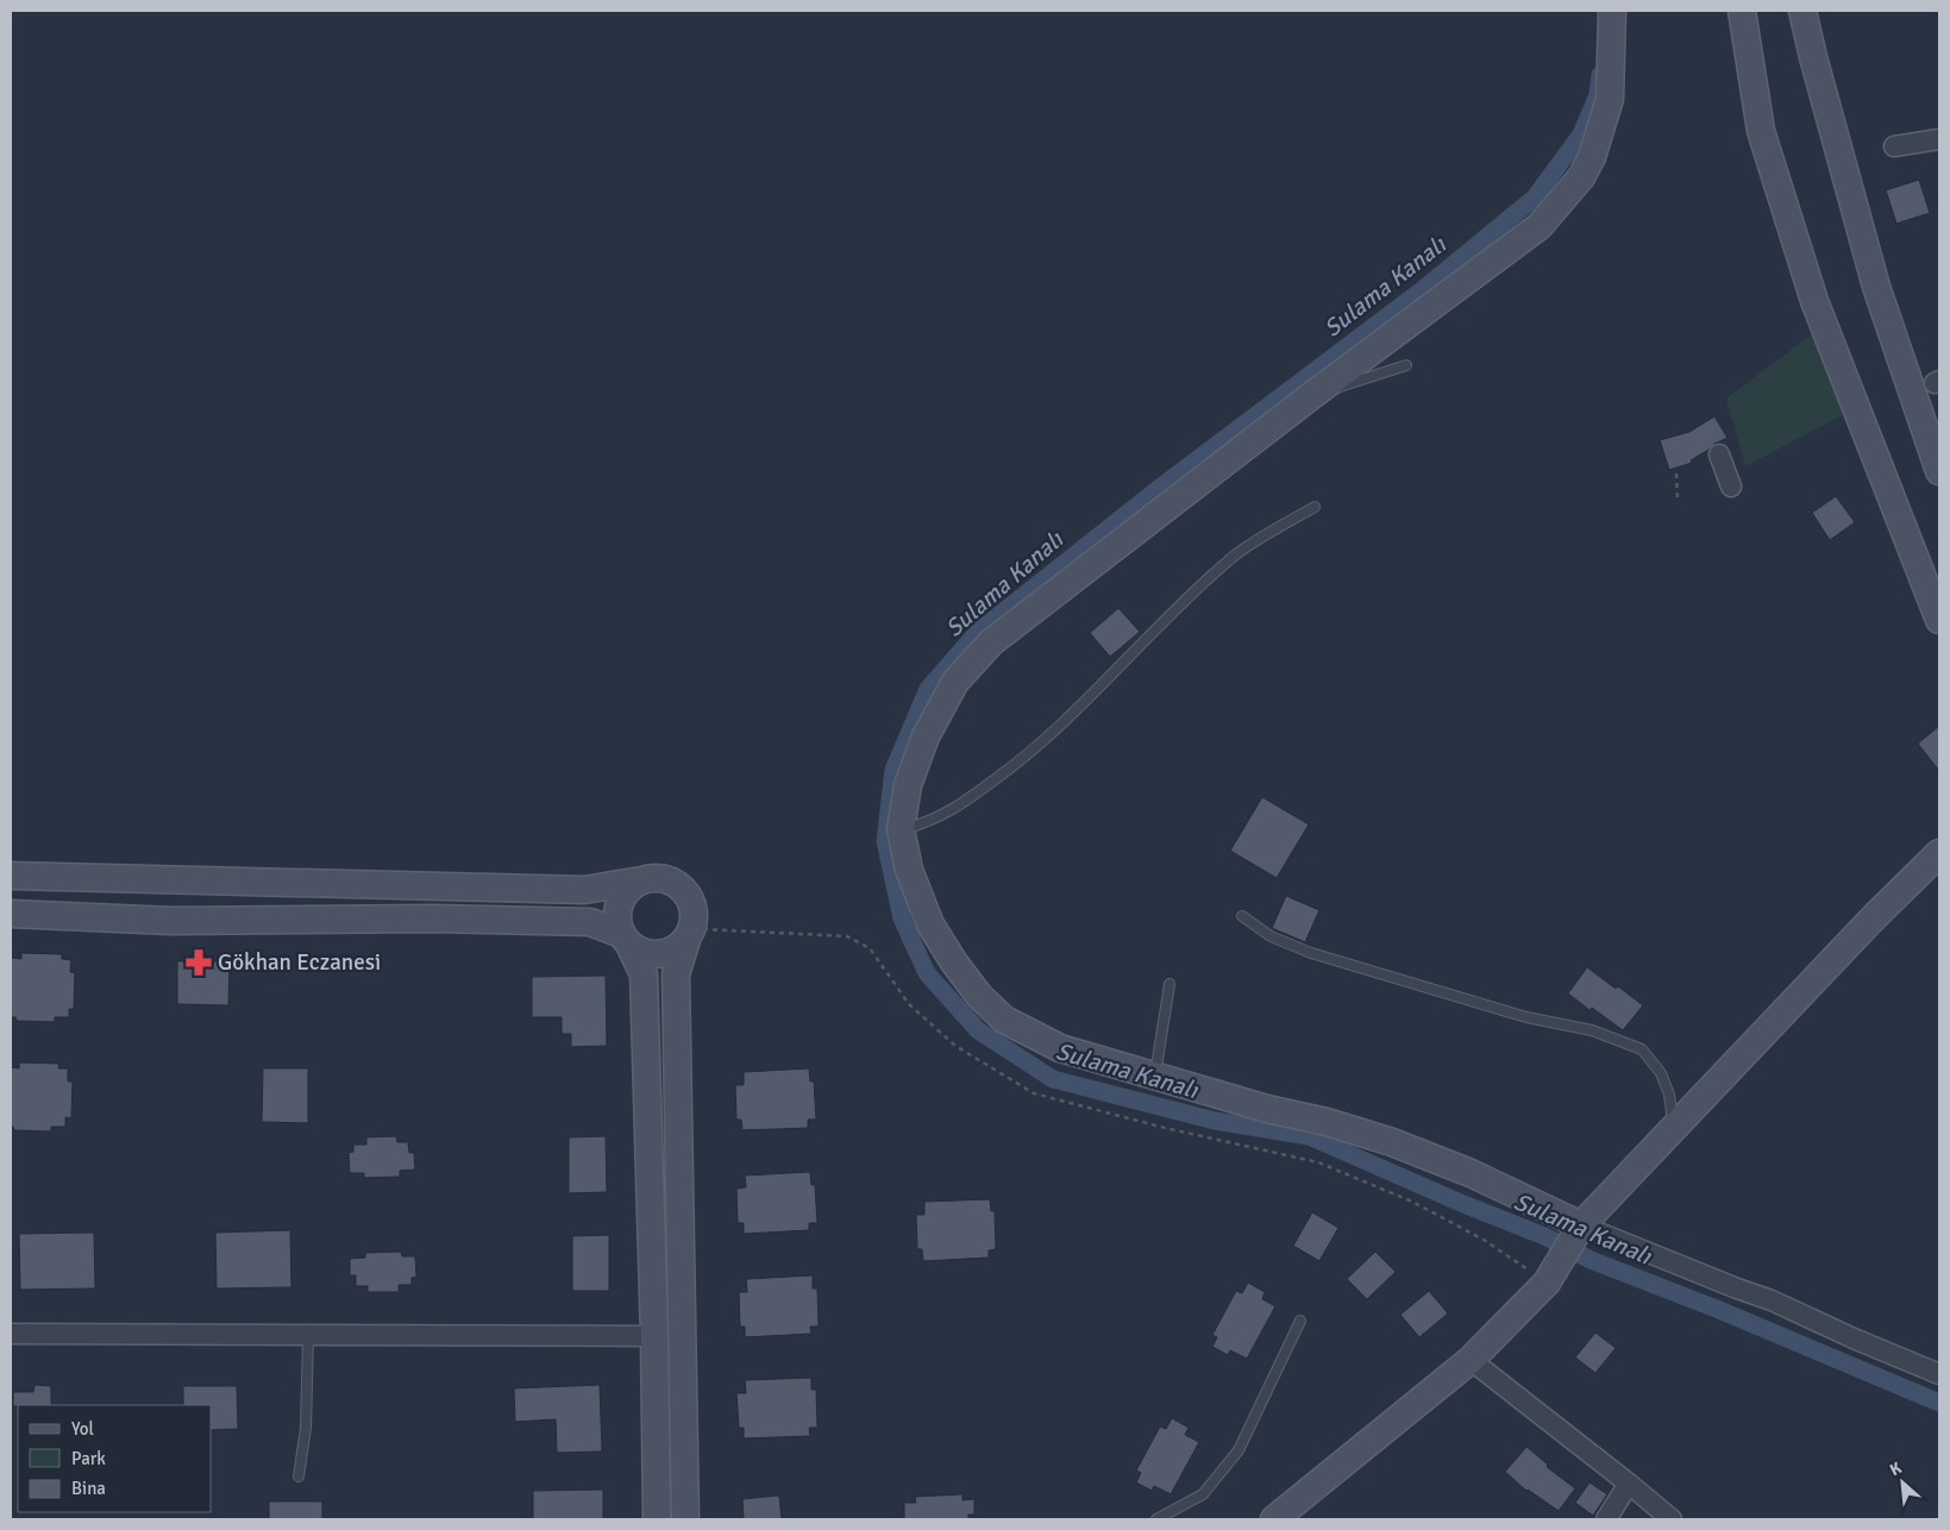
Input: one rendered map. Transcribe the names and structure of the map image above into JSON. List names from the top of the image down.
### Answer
{
  "water": ["Sulama Kanalı"],
  "places": {
    "pharmacy": ["Gökhan Eczanesi"]
  },
  "legend": ["Yol", "Park", "Bina"],
  "north": "top left"
}
